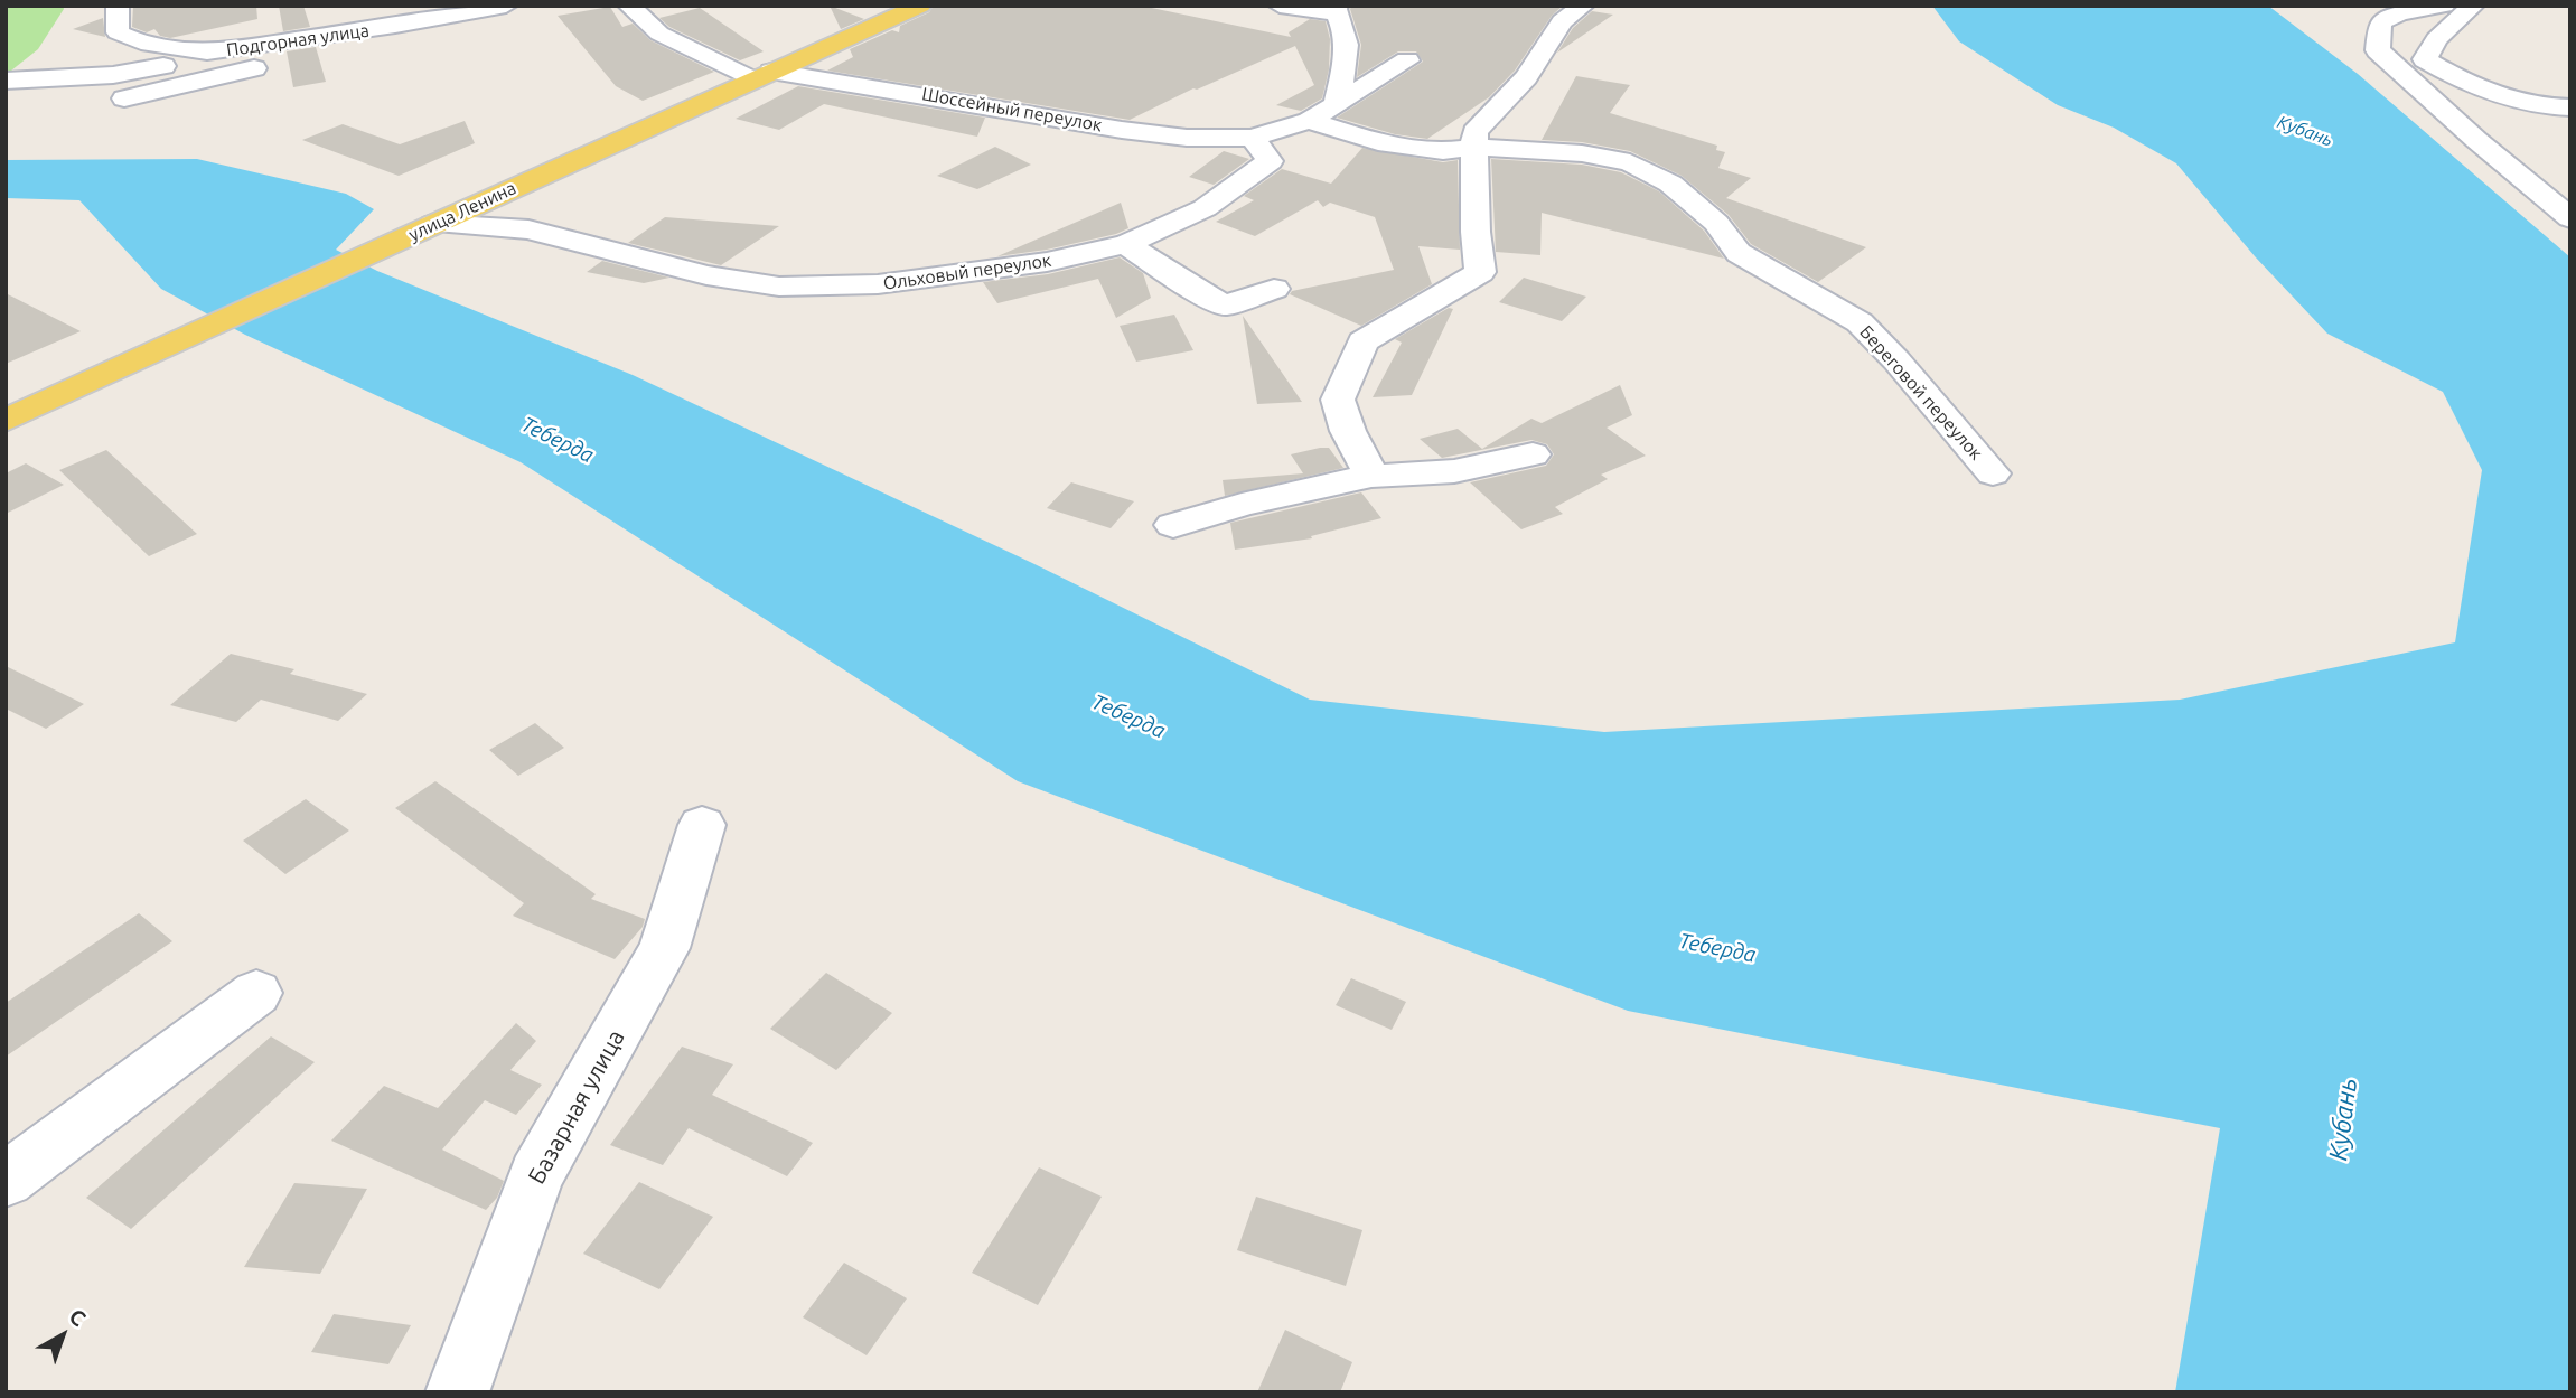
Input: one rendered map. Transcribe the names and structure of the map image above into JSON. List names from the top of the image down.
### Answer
{
  "streets": {
    "main road": ["улица Ленина"],
    "street": [
      "Подгорная улица",
      "Шоссейный переулок",
      "Ольховый переулок",
      "Береговой переулок",
      "Базарная улица"
    ]
  },
  "crossings": [
    ["Шоссейный переулок", "улица Ленина"],
    ["Шоссейный переулок", "Ольховый переулок"],
    ["улица Ленина", "Ольховый переулок"]
  ],
  "water": ["Кубань", "Теберда"],
  "north": "top right"
}
